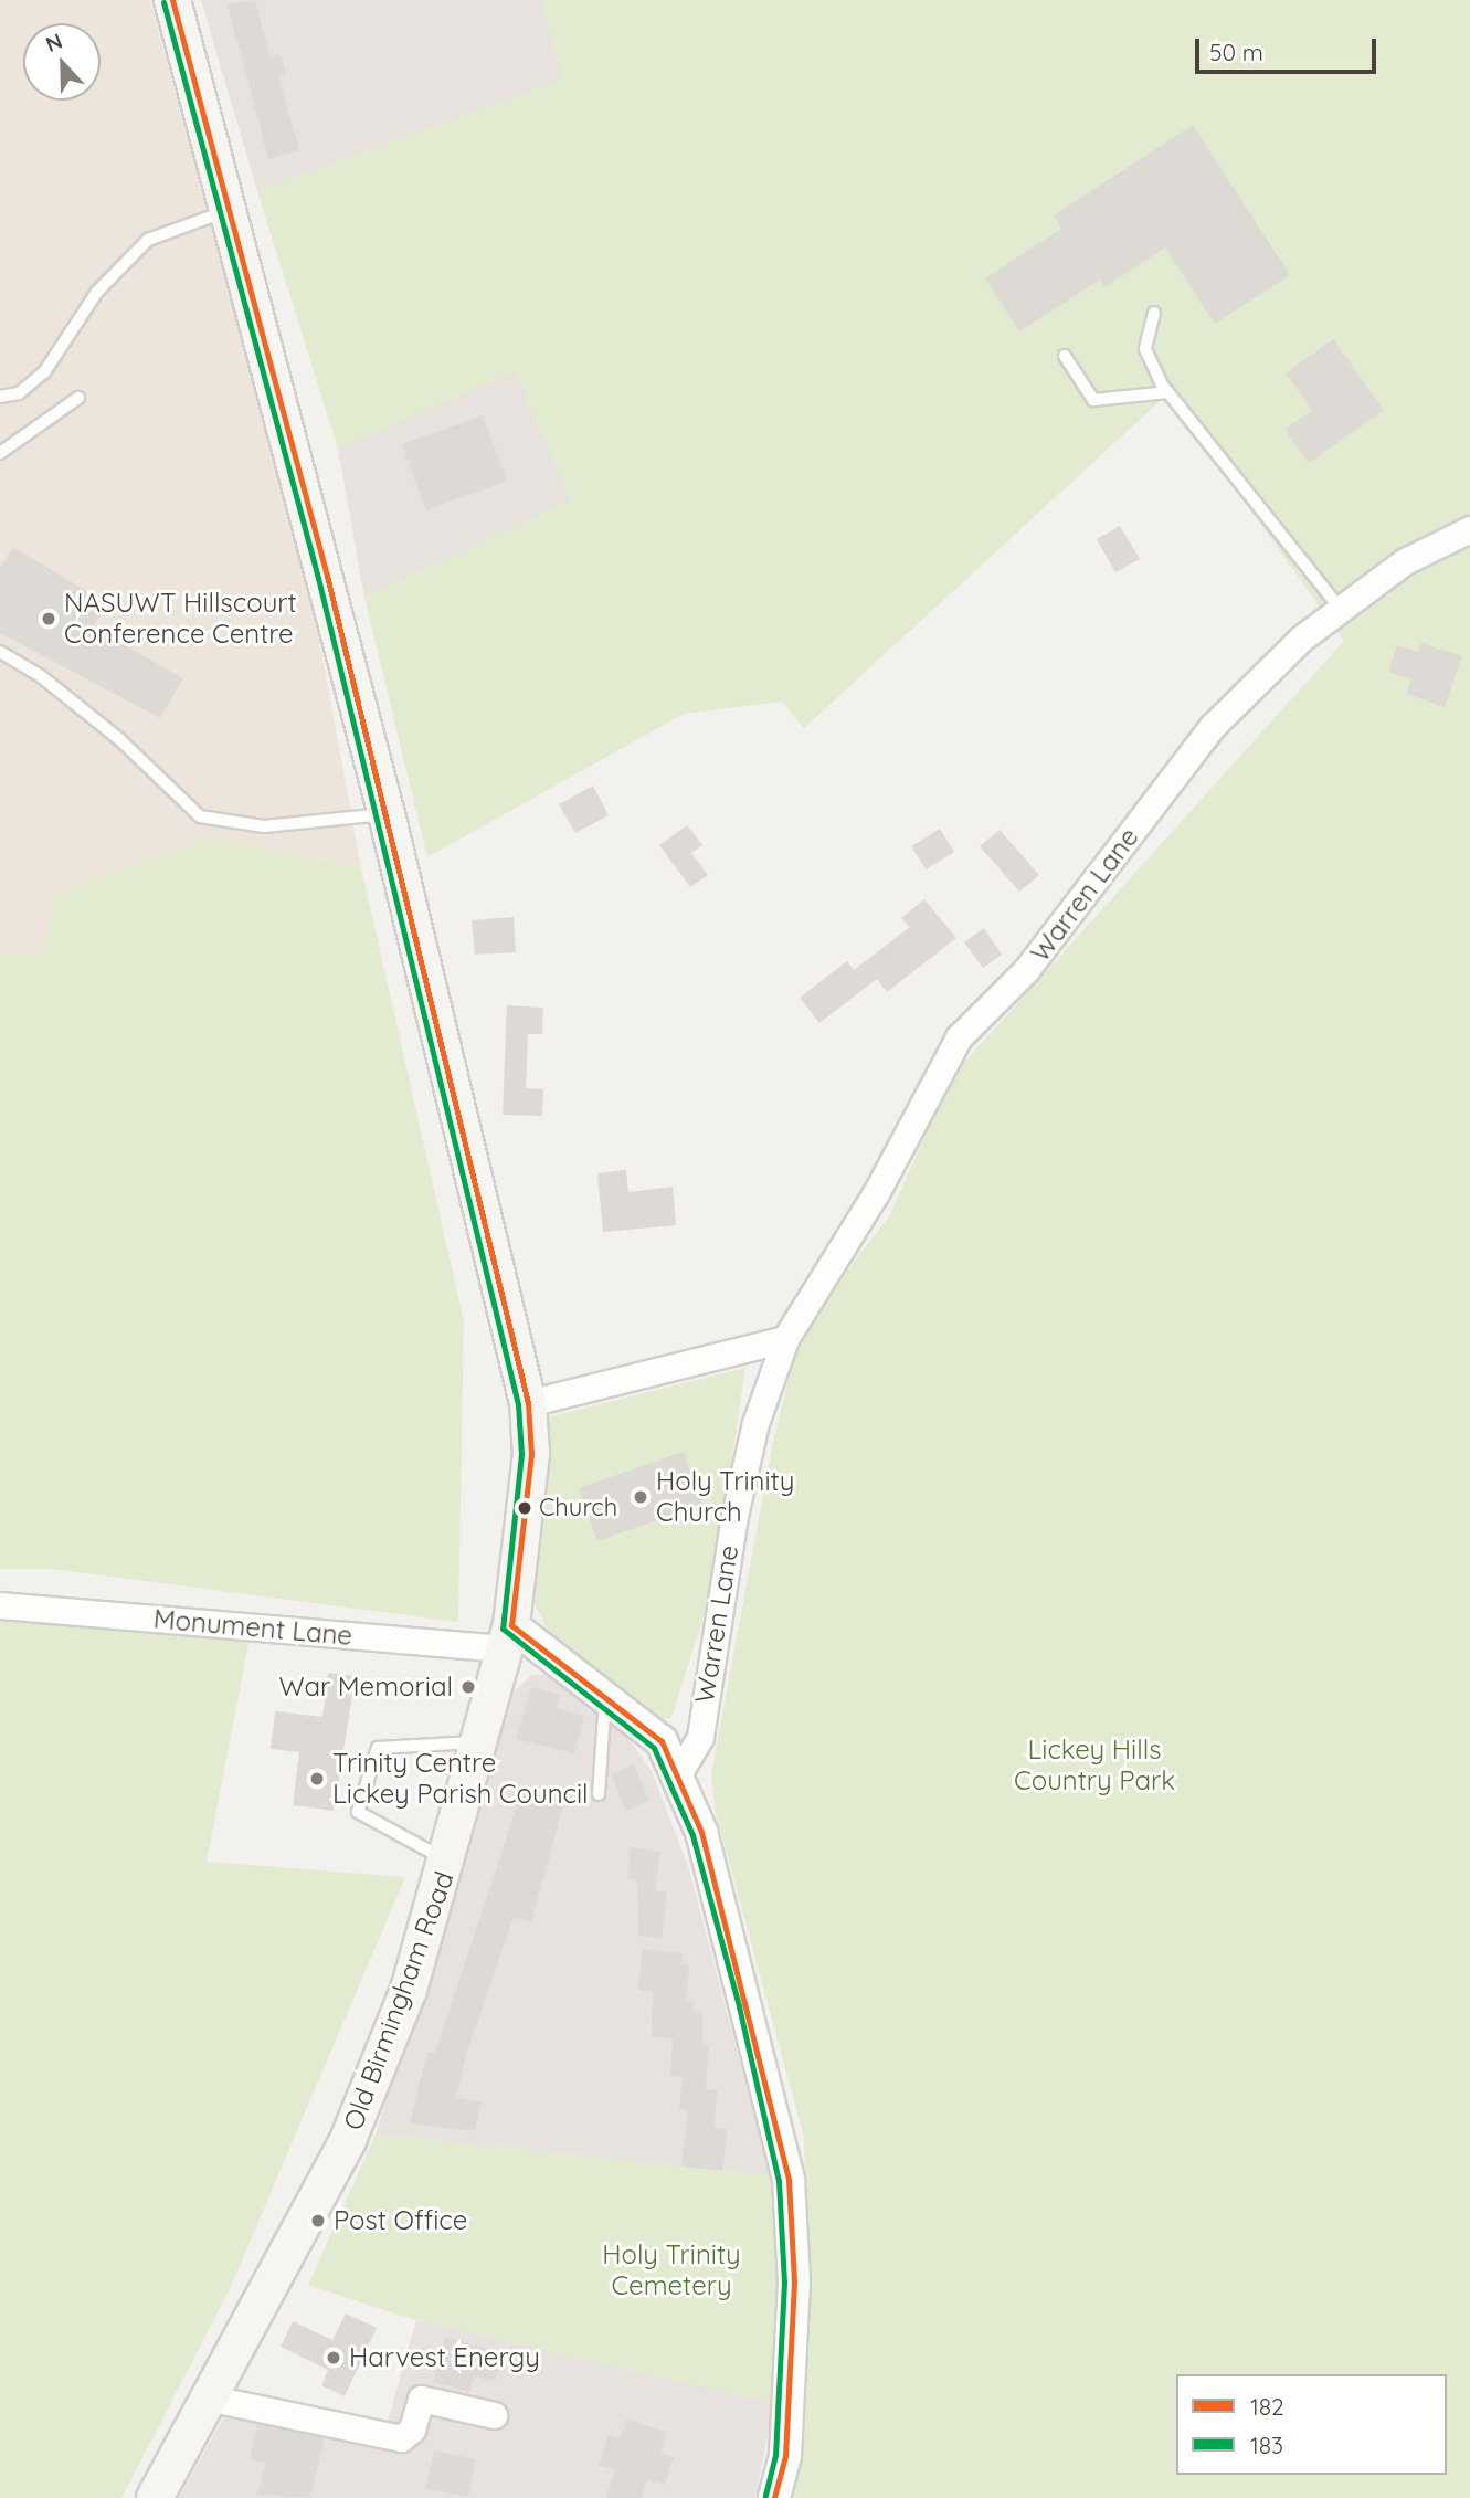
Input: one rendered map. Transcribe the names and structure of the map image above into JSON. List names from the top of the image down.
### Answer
{
  "streets": {
    "main road": ["Old Birmingham Road"],
    "street": ["Warren Lane", "Monument Lane"]
  },
  "crossings": [
    ["Monument Lane", "Old Birmingham Road"]
  ],
  "parks": ["Lickey Hills Country Park", "Holy Trinity Cemetery"],
  "places": [
    "NASUWT Hillscourt Conference Centre",
    "Holy Trinity Church",
    "Church",
    "War Memorial",
    "Trinity Centre Lickey Parish Council",
    "Post Office",
    "Harvest Energy"
  ],
  "lines": ["transit line 182", "transit line 183"],
  "legend": ["182", "183"],
  "scale_bar": "50 m",
  "north": "top"
}
